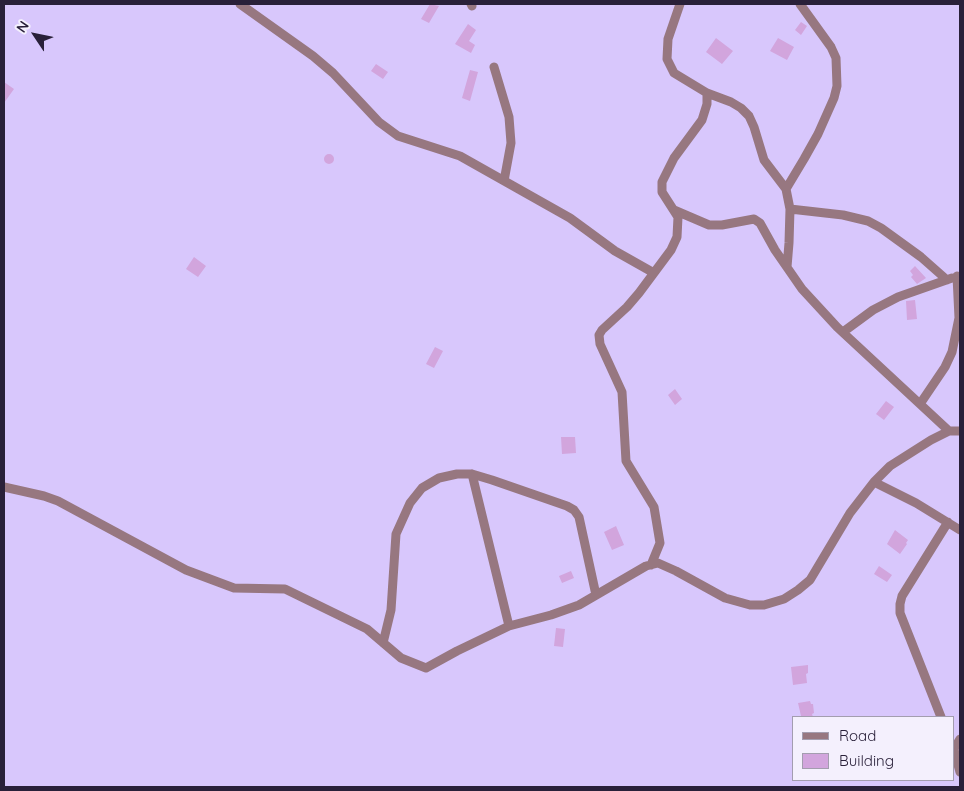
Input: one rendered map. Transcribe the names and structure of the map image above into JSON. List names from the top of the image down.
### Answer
{
  "legend": ["Road", "Building"],
  "north": "top left"
}
